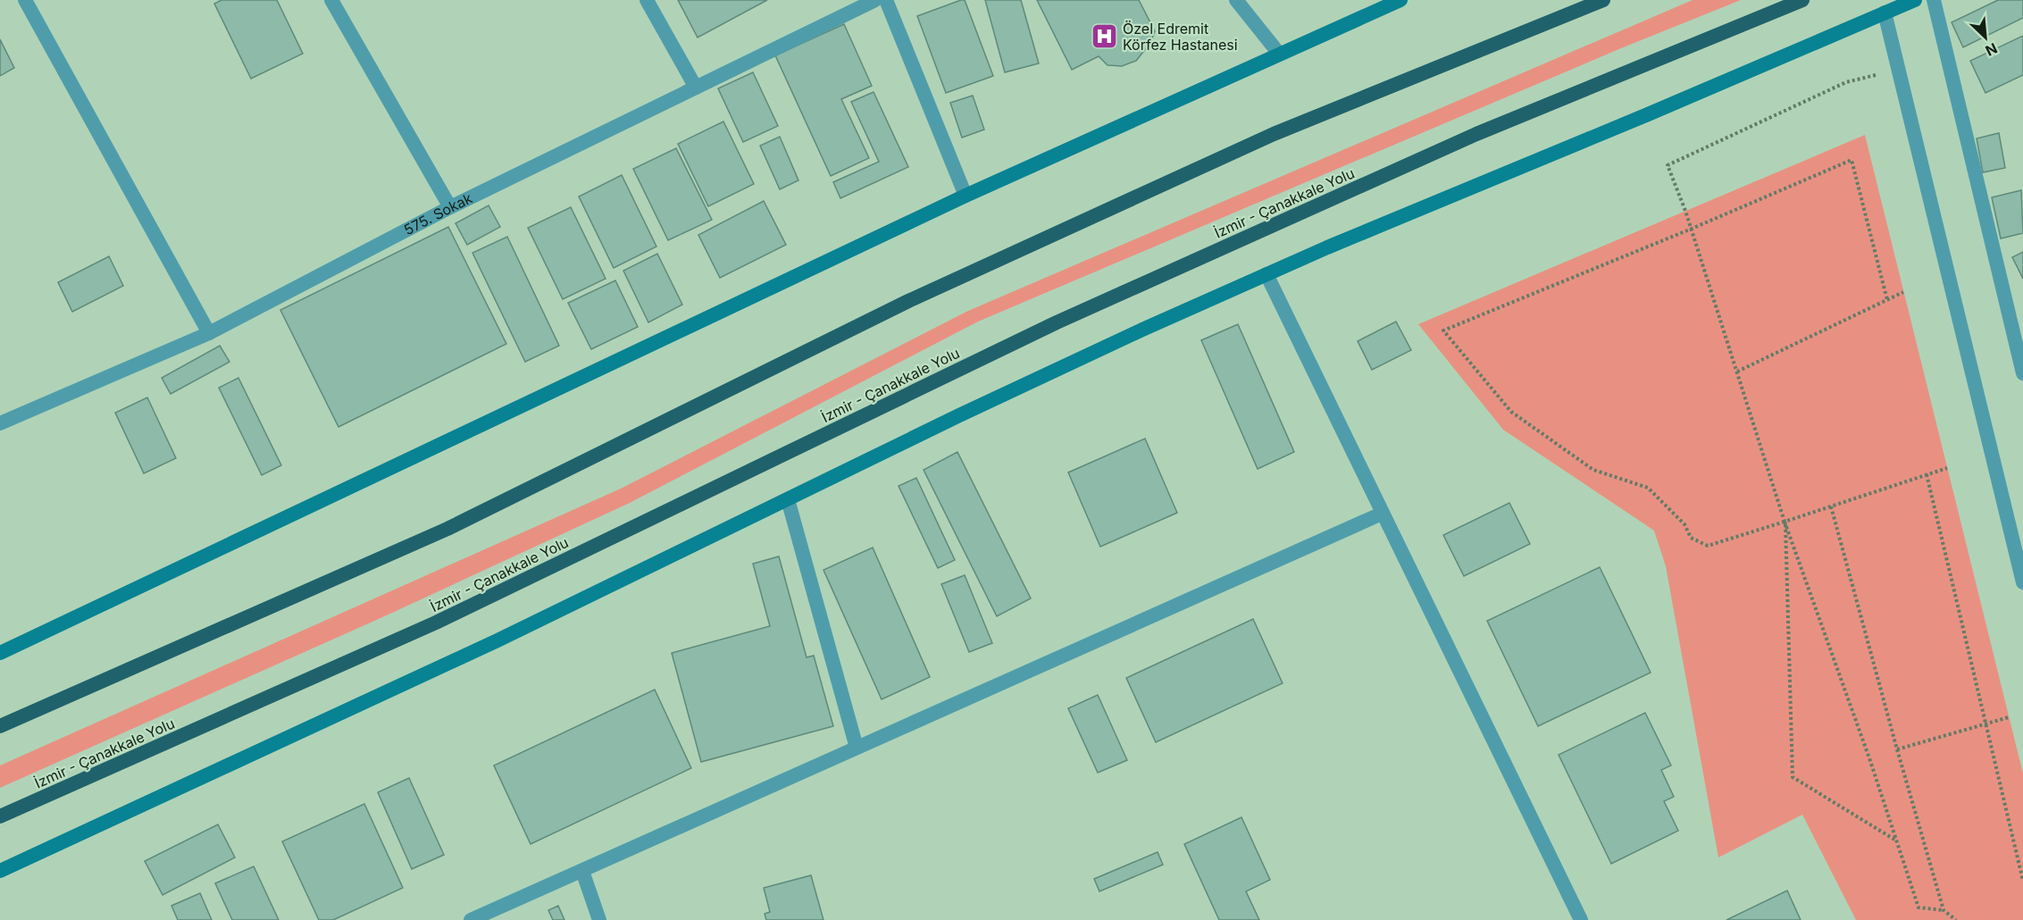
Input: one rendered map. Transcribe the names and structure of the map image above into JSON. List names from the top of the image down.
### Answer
{
  "streets": {
    "highway": ["İzmir - Çanakkale Yolu"],
    "street": ["575. Sokak"]
  },
  "places": {
    "hospital": ["Özel Edremit Körfez Hastanesi"]
  },
  "north": "bottom right"
}
